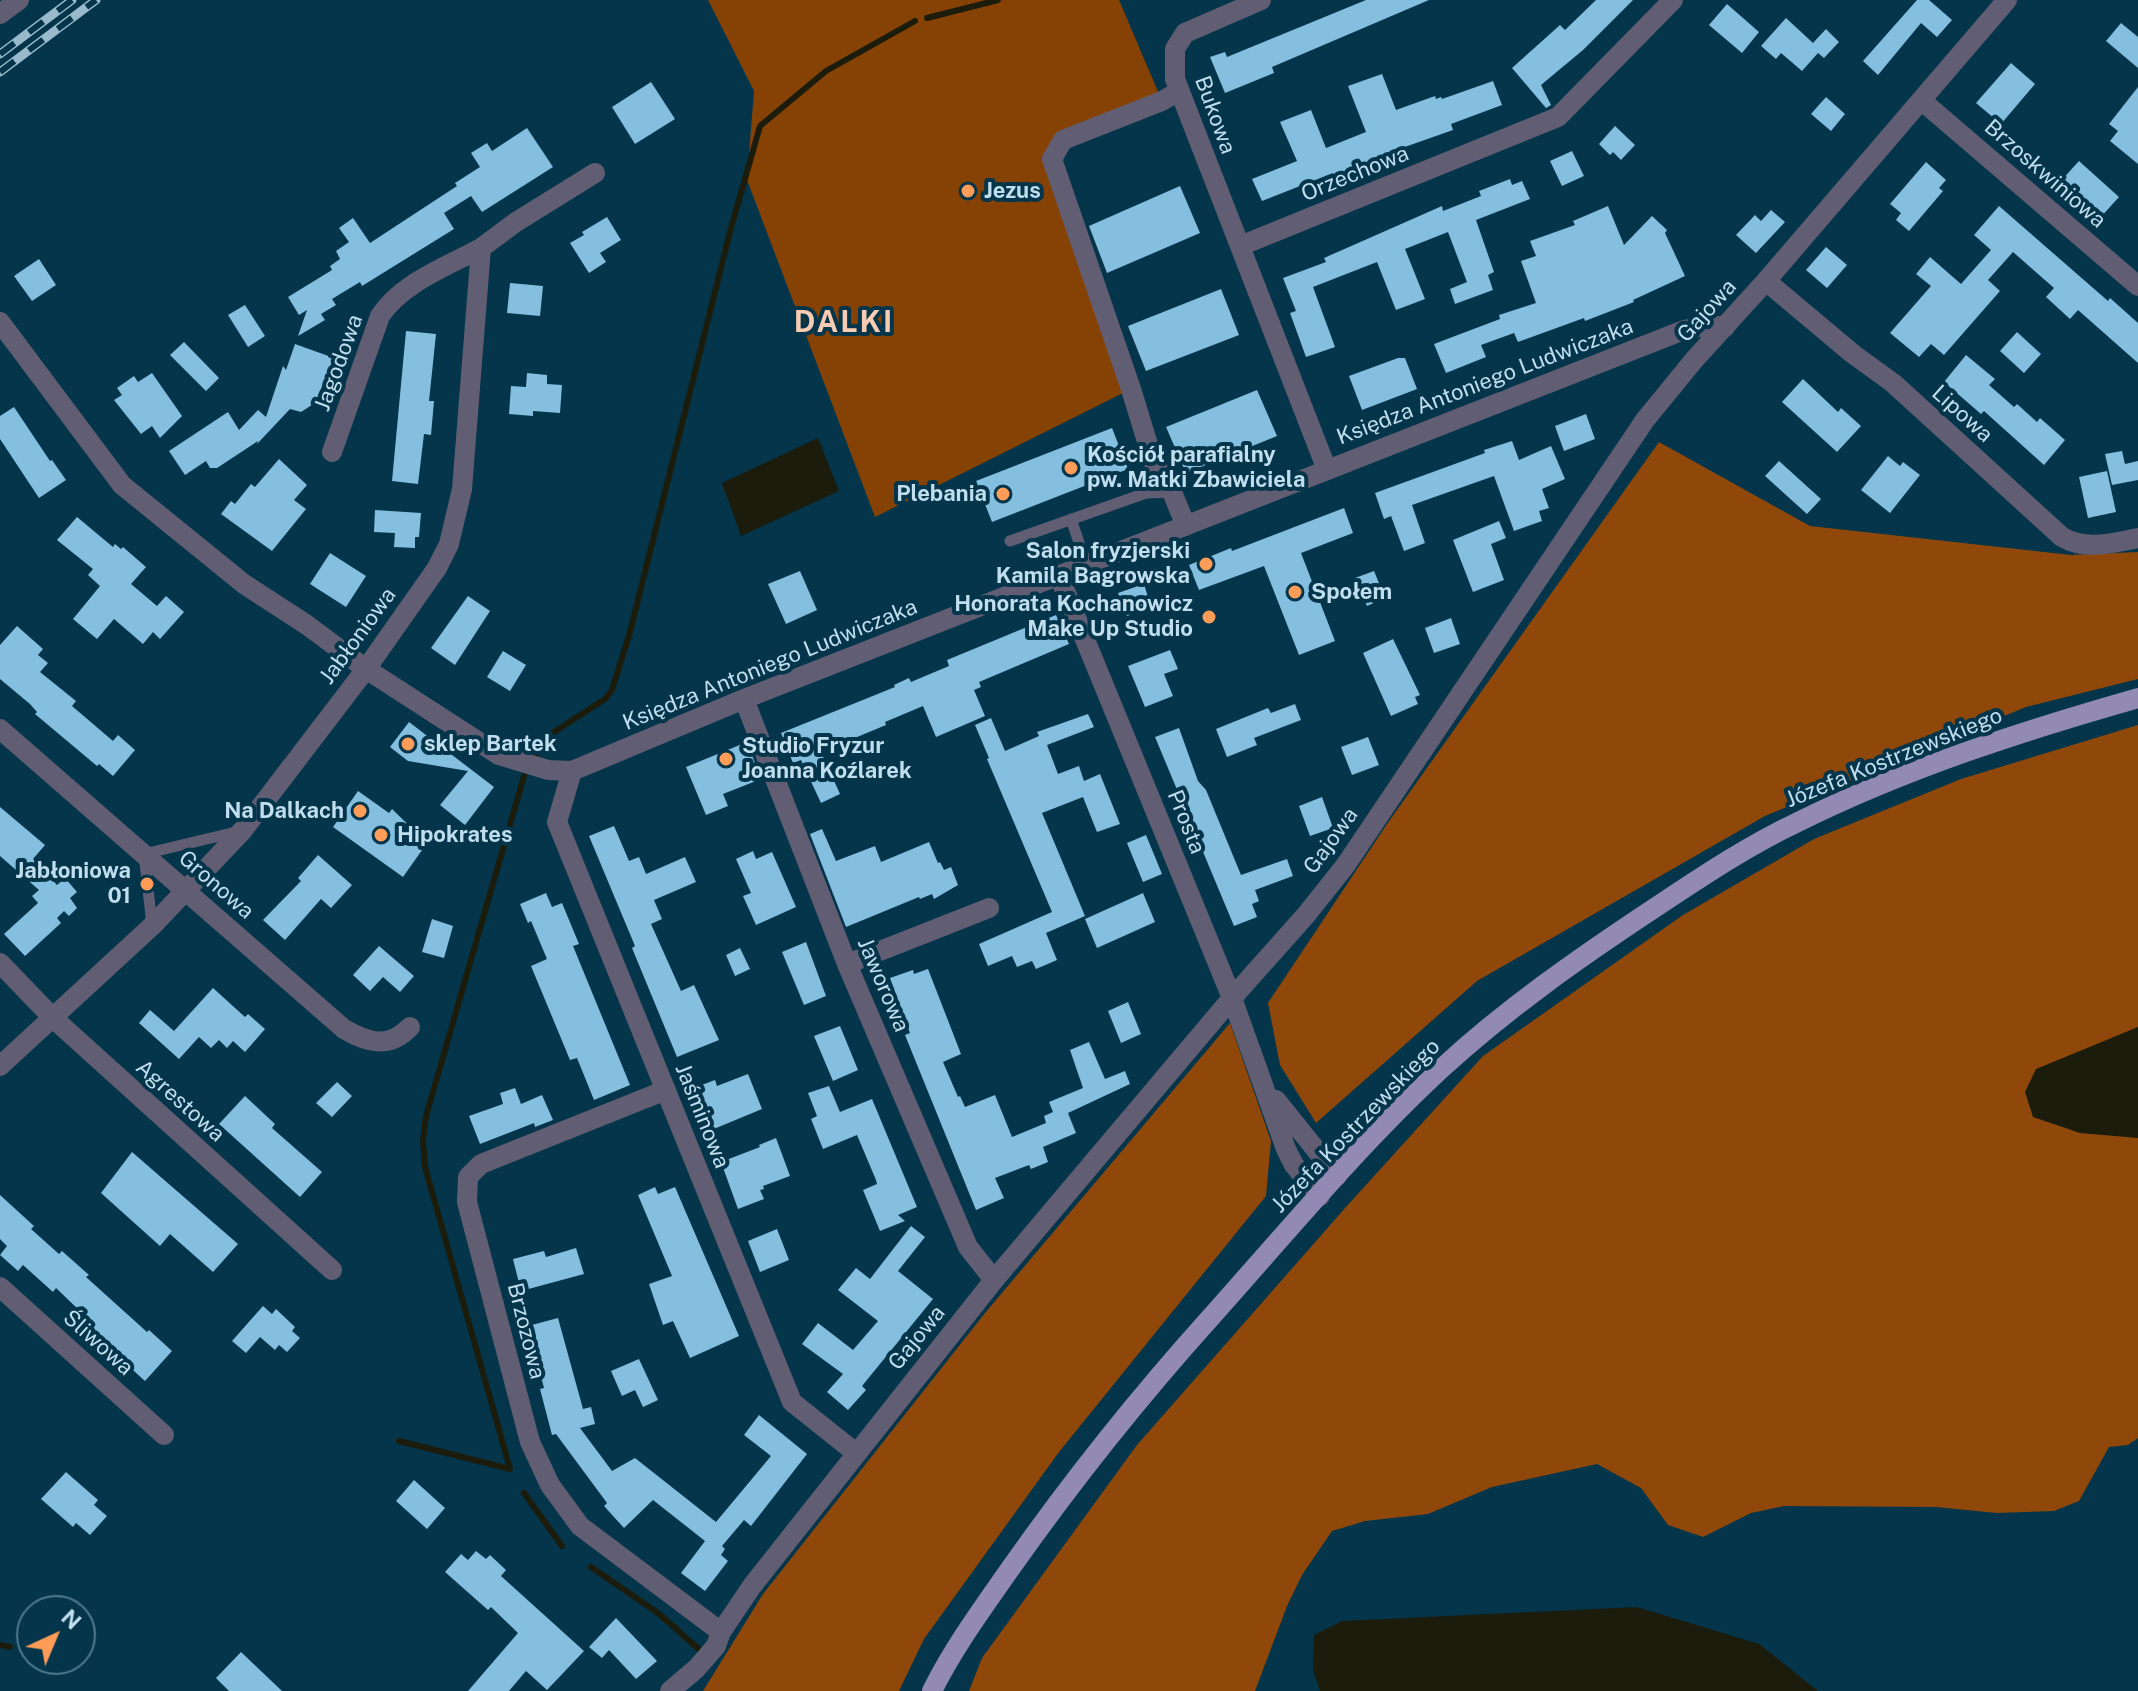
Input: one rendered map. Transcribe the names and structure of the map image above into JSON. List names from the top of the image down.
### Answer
{
  "streets": {
    "main road": ["Józefa Kostrzewskiego"],
    "street": [
      "Bukowa",
      "Orzechowa",
      "Brzoskwiniowa",
      "Gajowa",
      "Jagodowa",
      "Księdza Antoniego Ludwiczaka",
      "Lipowa",
      "Jabłoniowa",
      "Prosta",
      "Gronowa",
      "Jaworowa",
      "Agrestowa",
      "Jaśminowa",
      "Brzozowa",
      "Śliwowa"
    ]
  },
  "crossings": [
    ["Bukowa", "Orzechowa"],
    ["Brzoskwiniowa", "Gajowa"],
    ["Gajowa", "Księdza Antoniego Ludwiczaka"],
    ["Gajowa", "Lipowa"],
    ["Gajowa", "Prosta"],
    ["Gajowa", "Jaworowa"],
    ["Gajowa", "Jaśminowa"],
    ["Gajowa", "Brzozowa"],
    ["Jagodowa", "Jabłoniowa"],
    ["Księdza Antoniego Ludwiczaka", "Jabłoniowa"],
    ["Księdza Antoniego Ludwiczaka", "Prosta"],
    ["Księdza Antoniego Ludwiczaka", "Jaworowa"],
    ["Księdza Antoniego Ludwiczaka", "Jaśminowa"],
    ["Jabłoniowa", "Gronowa"],
    ["Jabłoniowa", "Agrestowa"],
    ["Józefa Kostrzewskiego", "Prosta"],
    ["Jaśminowa", "Brzozowa"]
  ],
  "districts": ["DALKI"],
  "places": [
    "Jezus",
    "Kościół parafialny pw. Matki Zbawiciela",
    "Plebania",
    "Salon fryzjerski Kamila Bagrowska",
    "Społem",
    "Honorata Kochanowicz Make Up Studio",
    "sklep Bartek",
    "Studio Fryzur Joanna Koźlarek",
    "Na Dalkach",
    "Hipokrates",
    "Jabłoniowa 01"
  ],
  "north": "top right"
}
